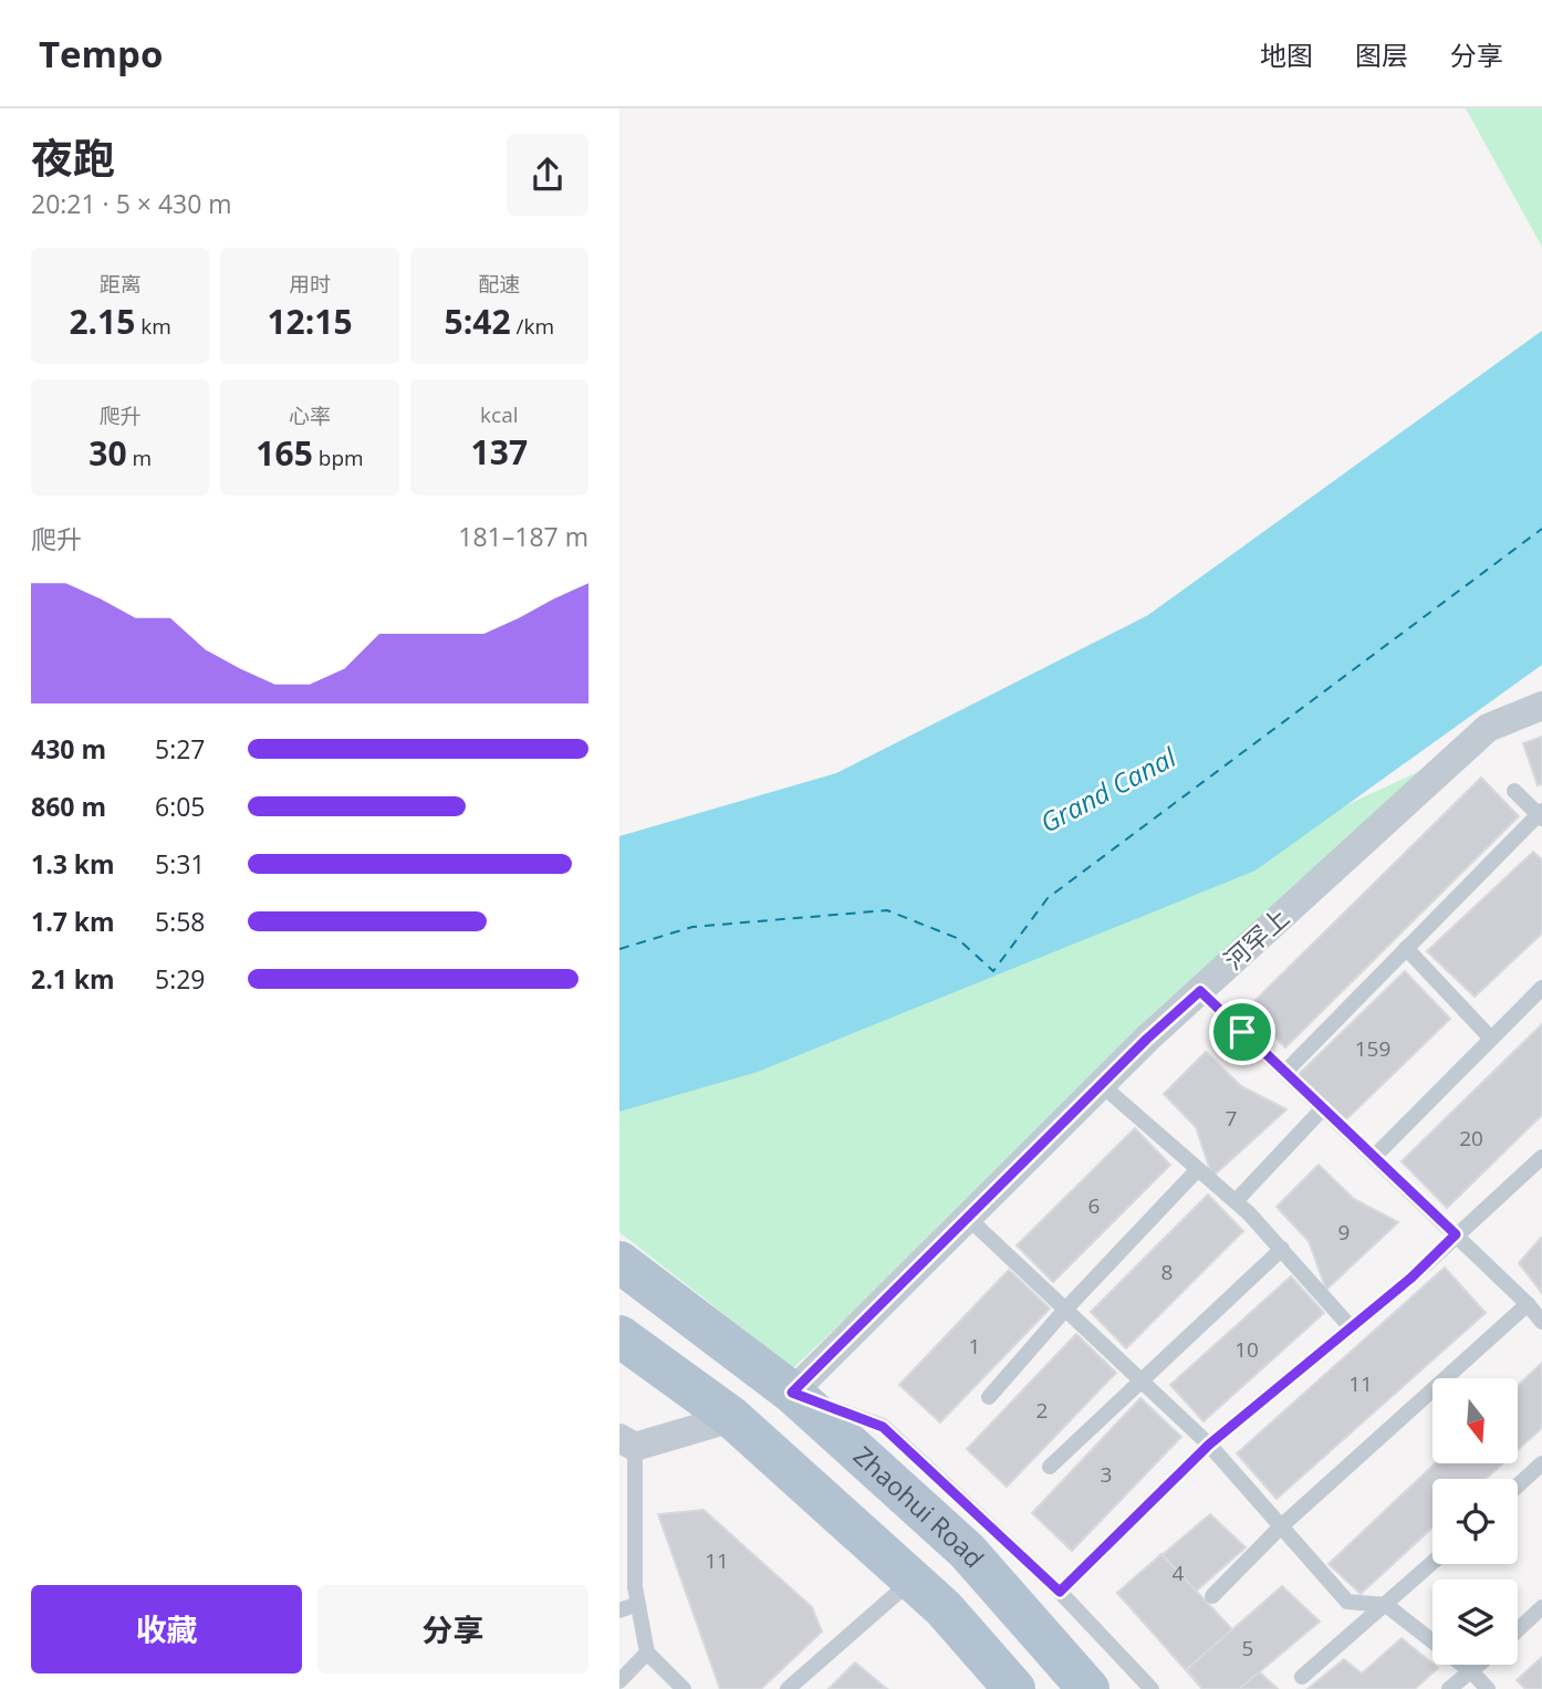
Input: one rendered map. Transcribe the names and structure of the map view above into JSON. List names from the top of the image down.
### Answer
{
  "streets": {
    "main road": ["Zhaohui Road"],
    "street": ["河罕上"]
  },
  "crossings": [
    ["河罕上", "Zhaohui Road"]
  ],
  "water": ["Grand Canal"],
  "house_numbers": [
    "159",
    "7",
    "20",
    "6",
    "9",
    "8",
    "1",
    "10",
    "11",
    "2",
    "3",
    "11",
    "4",
    "5"
  ],
  "north": "bottom",
  "page": {
    "header": "Tempo",
    "nav": ["地图", "图层", "分享"],
    "heading": ["夜跑", "20:21 · 5 × 430 m"],
    "stats": [
      ["距离", "2.15 km"],
      ["用时", "12:15"],
      ["配速", "5:42 /km"],
      ["爬升", "30 m"],
      ["心率", "165 bpm"],
      ["kcal", "137"]
    ],
    "chart": ["爬升", "181–187 m"],
    "list": [
      {
        "name": "430 m",
        "note": "5:27"
      },
      {
        "name": "860 m",
        "note": "6:05"
      },
      {
        "name": "1.3 km",
        "note": "5:31"
      },
      {
        "name": "1.7 km",
        "note": "5:58"
      },
      {
        "name": "2.1 km",
        "note": "5:29"
      }
    ],
    "buttons": ["收藏", "分享"]
  }
}
